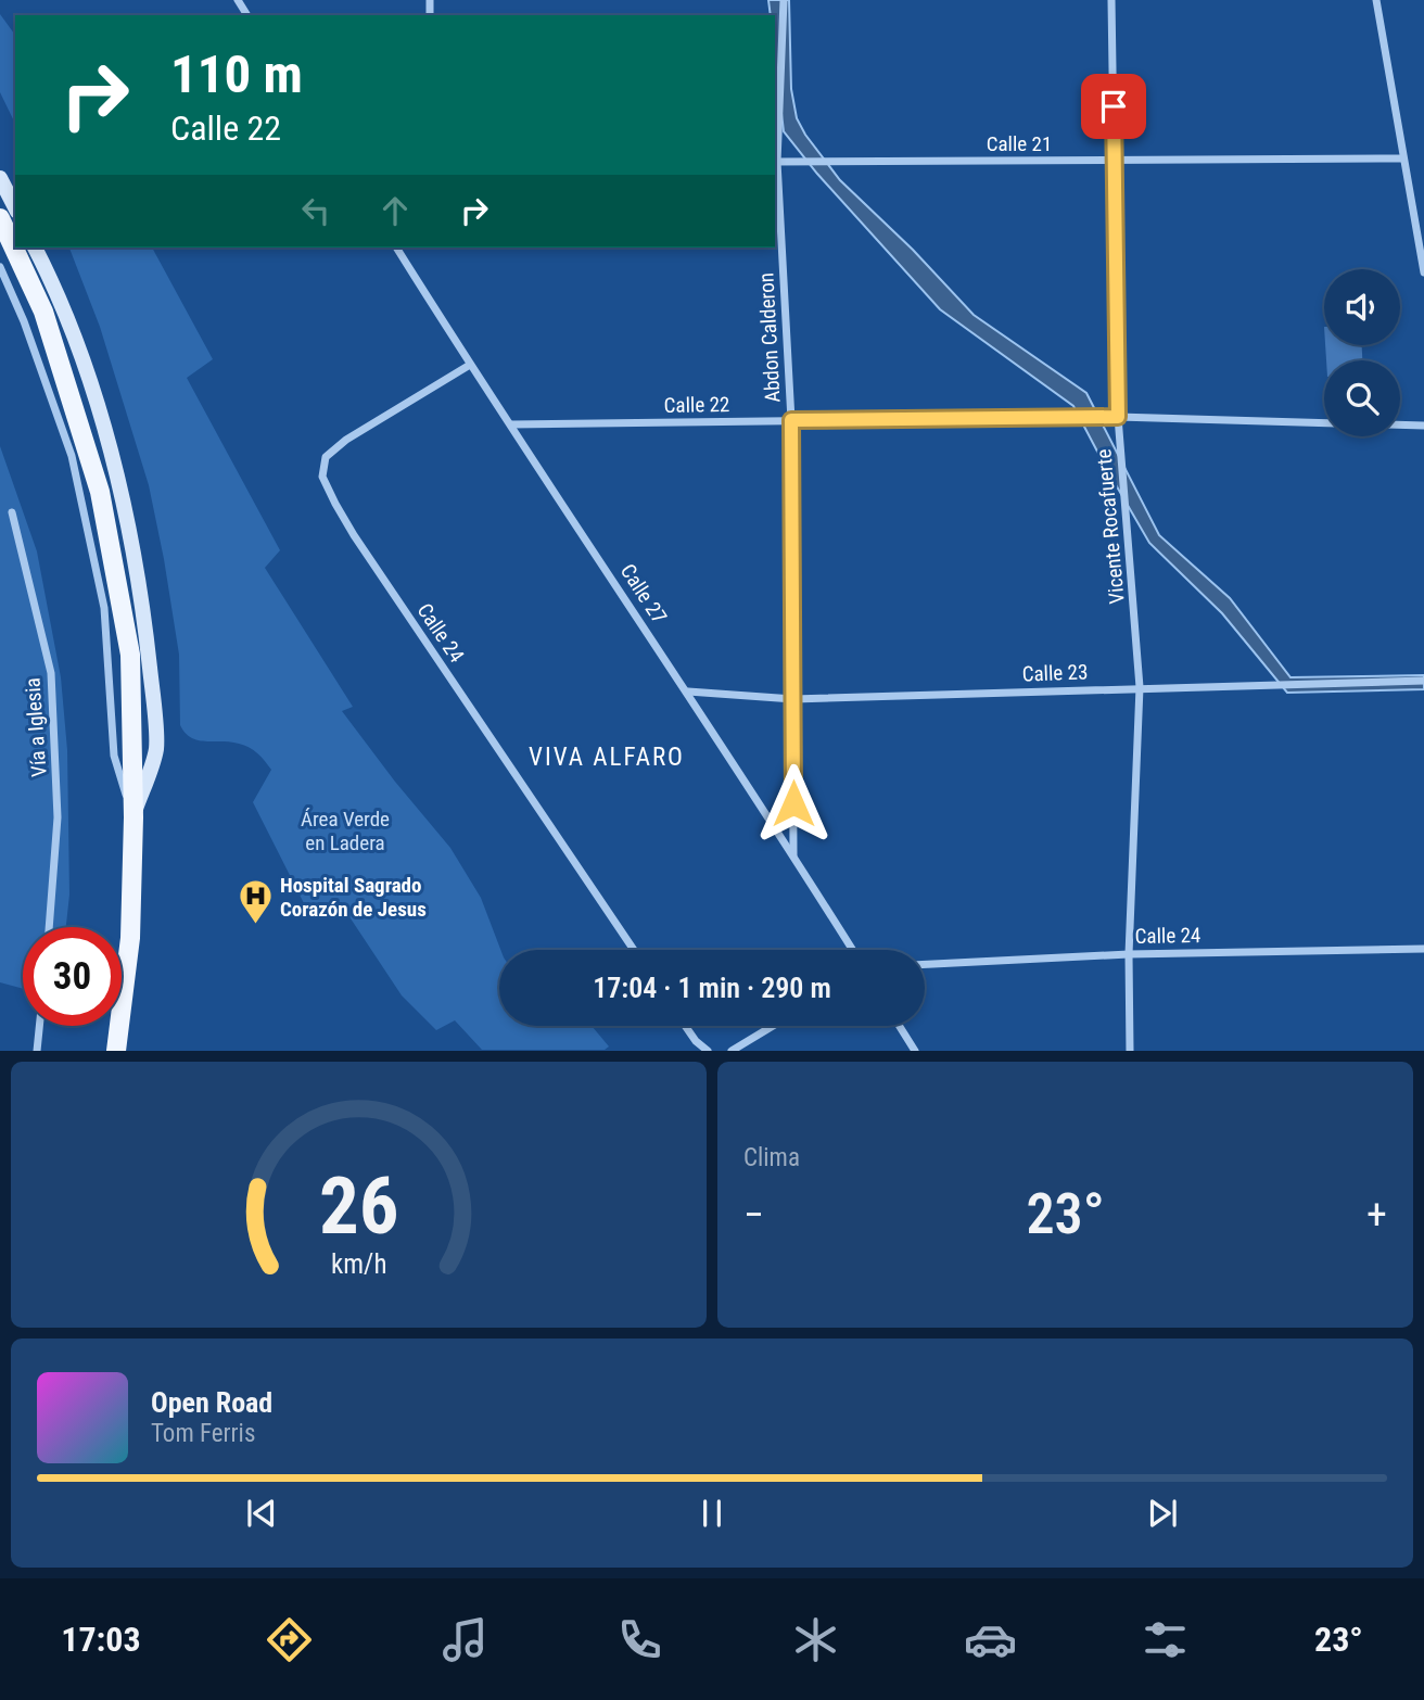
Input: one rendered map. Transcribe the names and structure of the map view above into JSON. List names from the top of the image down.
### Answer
{
  "streets": {
    "street": [
      "Calle 21",
      "Abdon Calderon",
      "Calle 22",
      "Vicente Rocafuerte",
      "Calle 27",
      "Calle 24",
      "Calle 23",
      "Vía a Iglesia"
    ]
  },
  "crossings": [
    ["Calle 21", "Abdon Calderon"],
    ["Calle 21", "Vicente Rocafuerte"],
    ["Abdon Calderon", "Calle 22"],
    ["Abdon Calderon", "Calle 27"],
    ["Abdon Calderon", "Calle 23"],
    ["Calle 22", "Vicente Rocafuerte"],
    ["Calle 22", "Calle 27"],
    ["Vicente Rocafuerte", "Calle 24"],
    ["Vicente Rocafuerte", "Calle 23"],
    ["Calle 27", "Calle 24"],
    ["Calle 27", "Calle 23"]
  ],
  "districts": ["VIVA ALFARO"],
  "parks": ["Área Verde en Ladera"],
  "places": {
    "hospital": ["Hospital Sagrado Corazón de Jesus"]
  },
  "page": {
    "turn": ["110 m", "Calle 22"],
    "limit": "30",
    "trip": "17:04 · 1 min · 290 m",
    "tile": "Clima",
    "heat": ["−", "23°", "+"],
    "song": ["Open Road", "Tom Ferris"],
    "tabs": ["17:03", "23°"],
    "gauge": ["26", "km/h"]
  }
}
